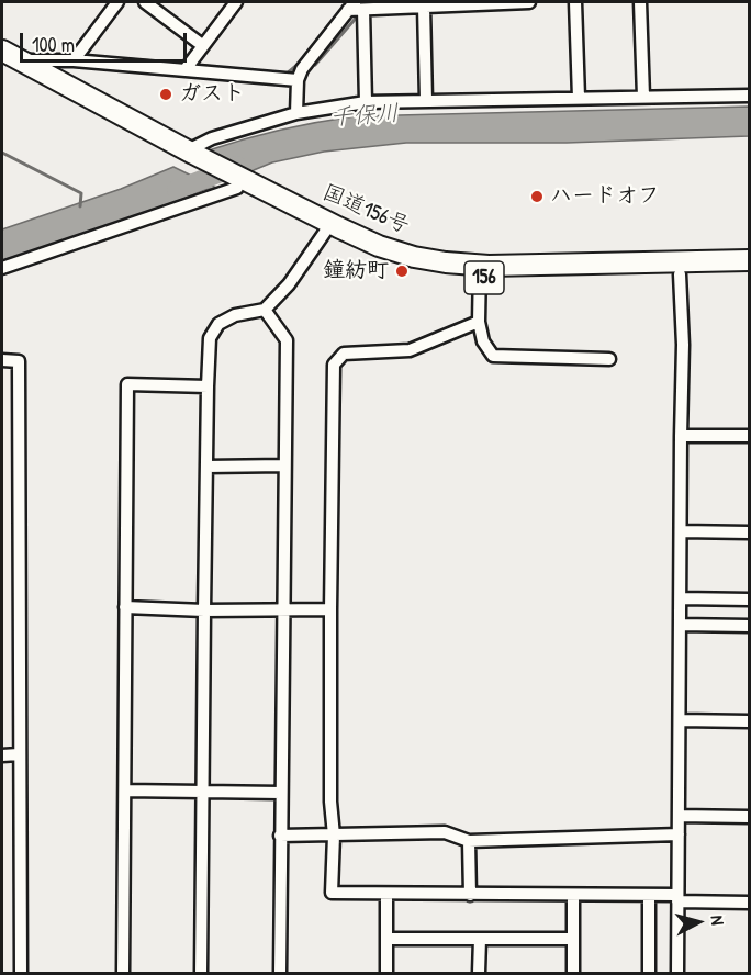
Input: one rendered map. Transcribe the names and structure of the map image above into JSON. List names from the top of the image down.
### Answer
{
  "streets": {
    "highway": ["国道156号", "156"]
  },
  "water": ["千保川"],
  "places": ["ガスト", "ハードオフ", "鐘紡町"],
  "scale_bar": "100 m",
  "north": "right"
}
